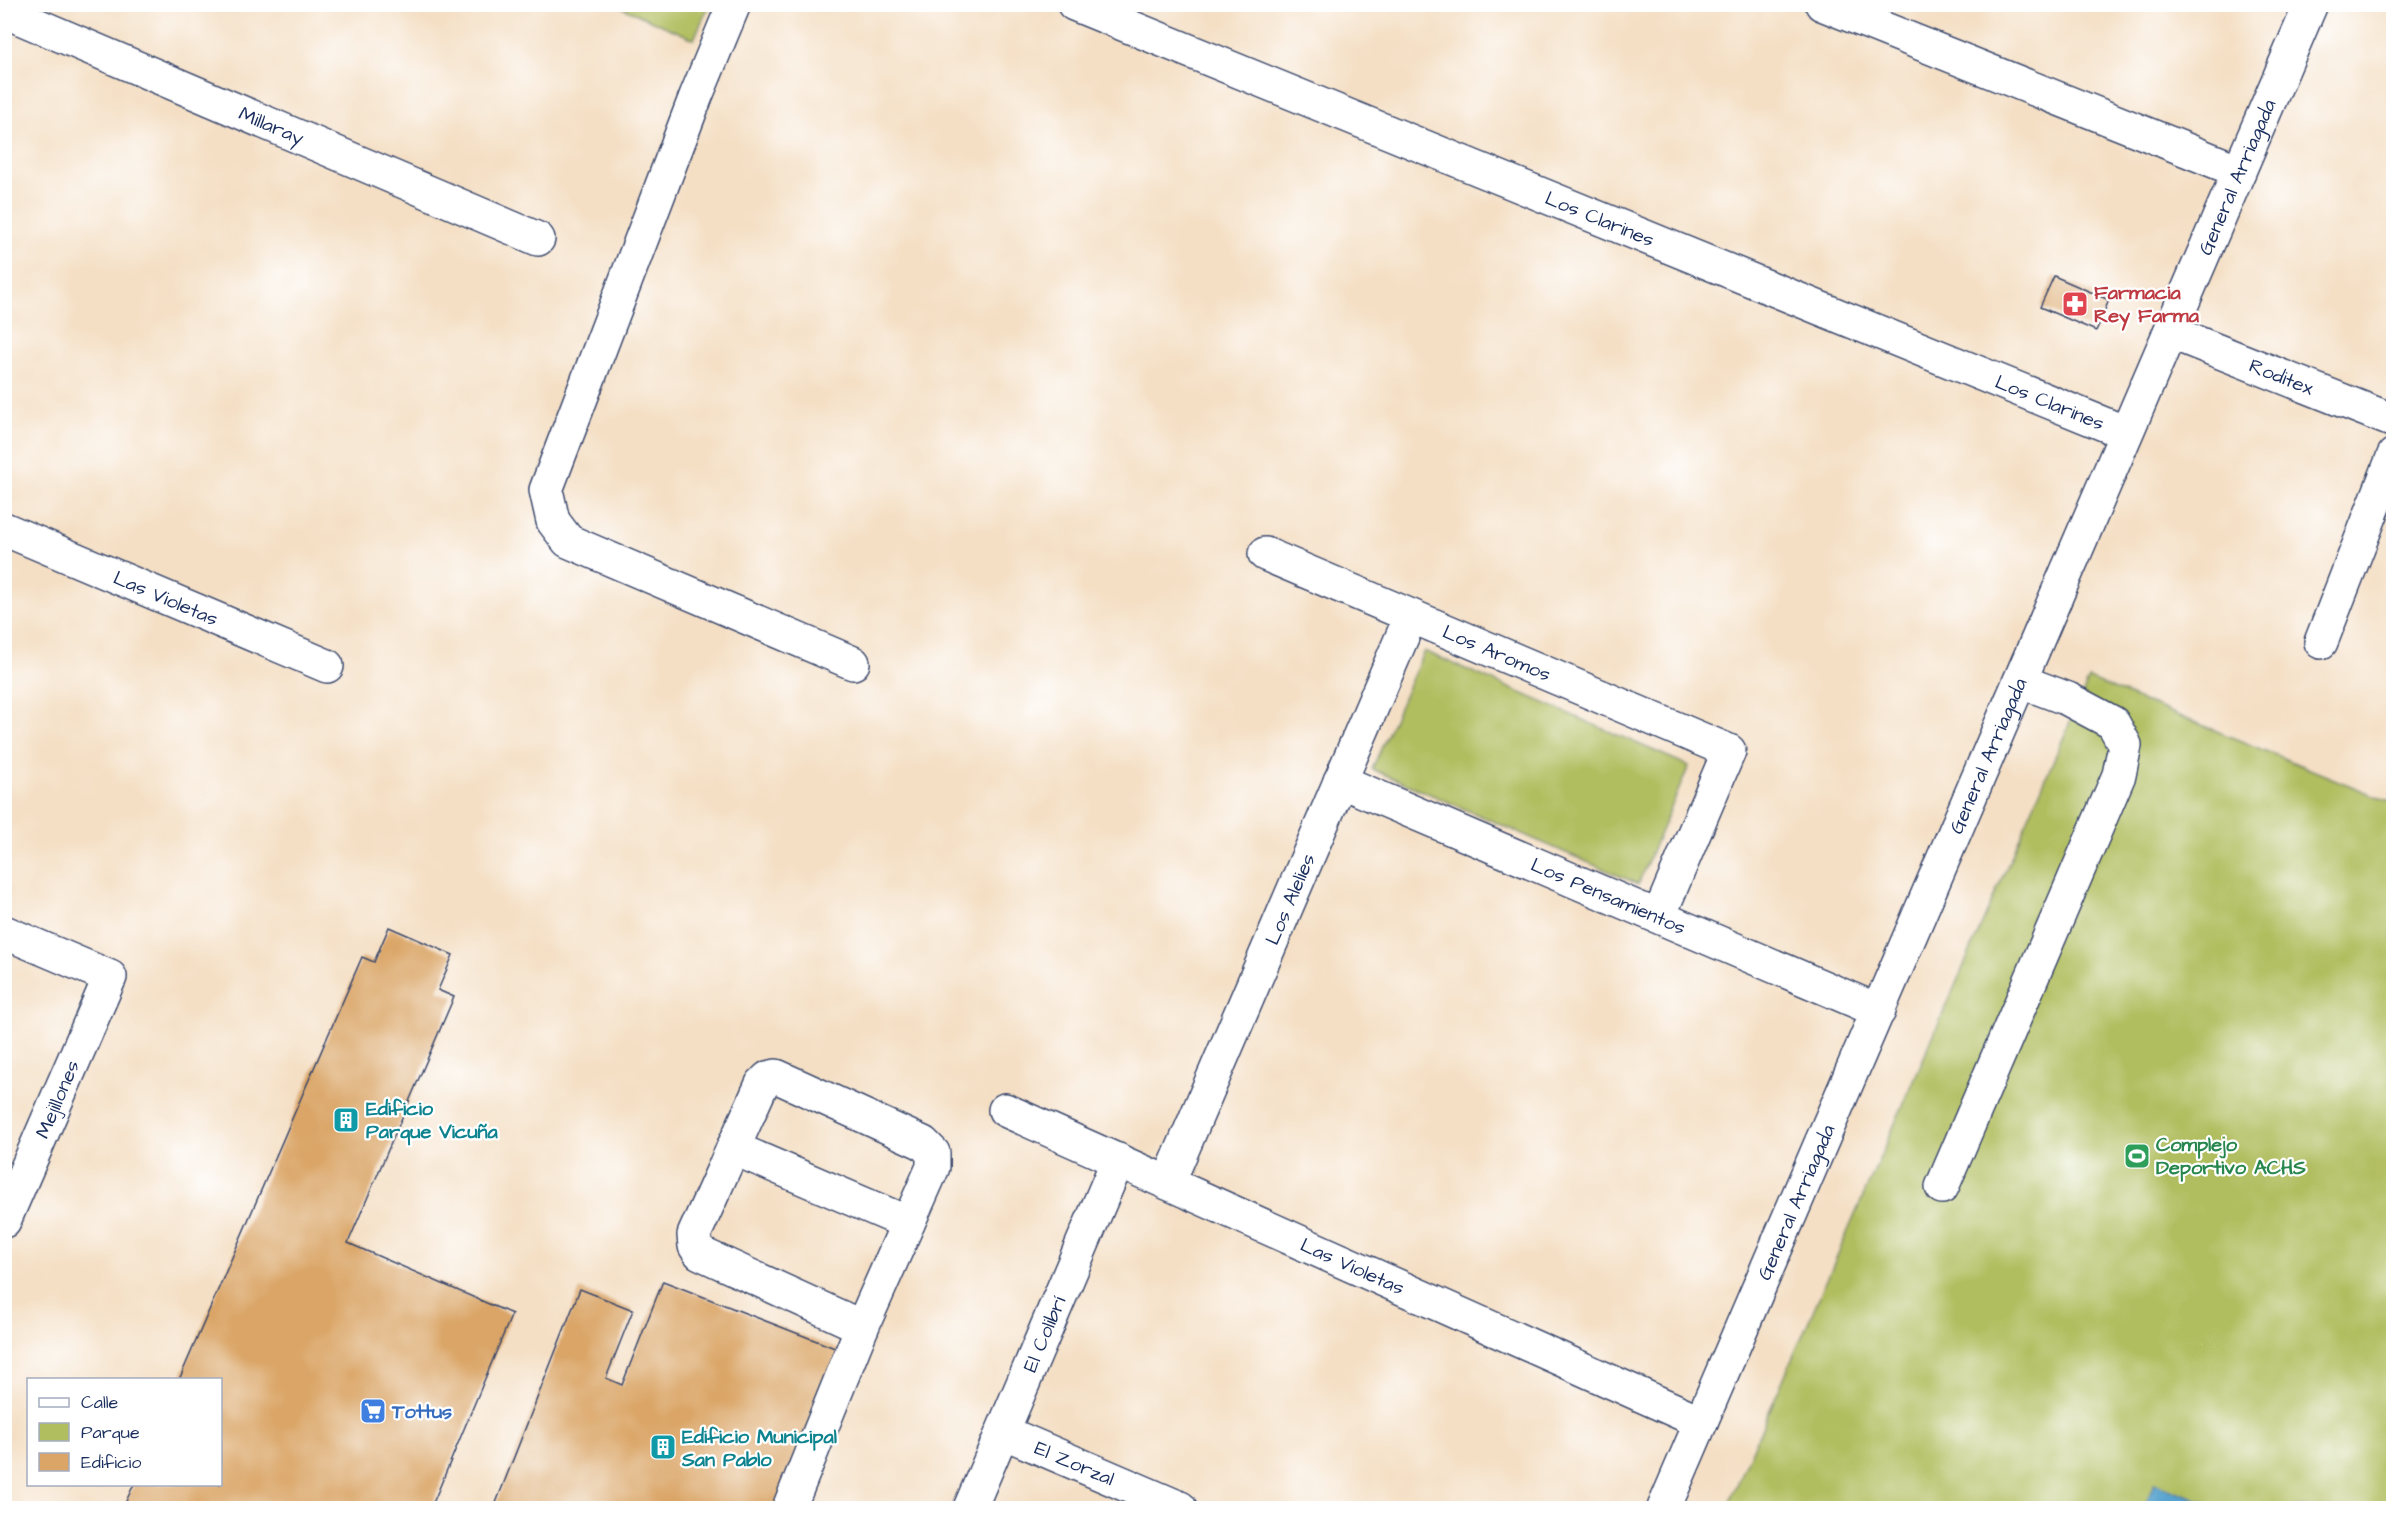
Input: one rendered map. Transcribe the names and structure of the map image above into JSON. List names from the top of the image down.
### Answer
{
  "streets": {
    "street": [
      "Millaray",
      "General Arriagada",
      "Los Clarines",
      "Roditex",
      "Las Violetas",
      "Los Aromos",
      "Los Pensamientos",
      "Los Alelies",
      "Mejillones",
      "El Colibrí",
      "El Zorzal"
    ]
  },
  "crossings": [
    ["General Arriagada", "Los Clarines"],
    ["General Arriagada", "Roditex"],
    ["General Arriagada", "Las Violetas"],
    ["General Arriagada", "Los Pensamientos"],
    ["Las Violetas", "Los Alelies"],
    ["Las Violetas", "El Colibrí"],
    ["Los Aromos", "Los Pensamientos"],
    ["Los Aromos", "Los Alelies"],
    ["Los Pensamientos", "Los Alelies"],
    ["El Colibrí", "El Zorzal"]
  ],
  "places": {
    "pharmacy": ["Farmacia Rey Farma"],
    "building": ["Edificio Parque Vicuña", "Edificio Municipal San Pablo"],
    "sports": ["Complejo Deportivo ACHS"],
    "supermarket": ["Tottus"]
  },
  "legend": ["Calle", "Parque", "Edificio"]
}
